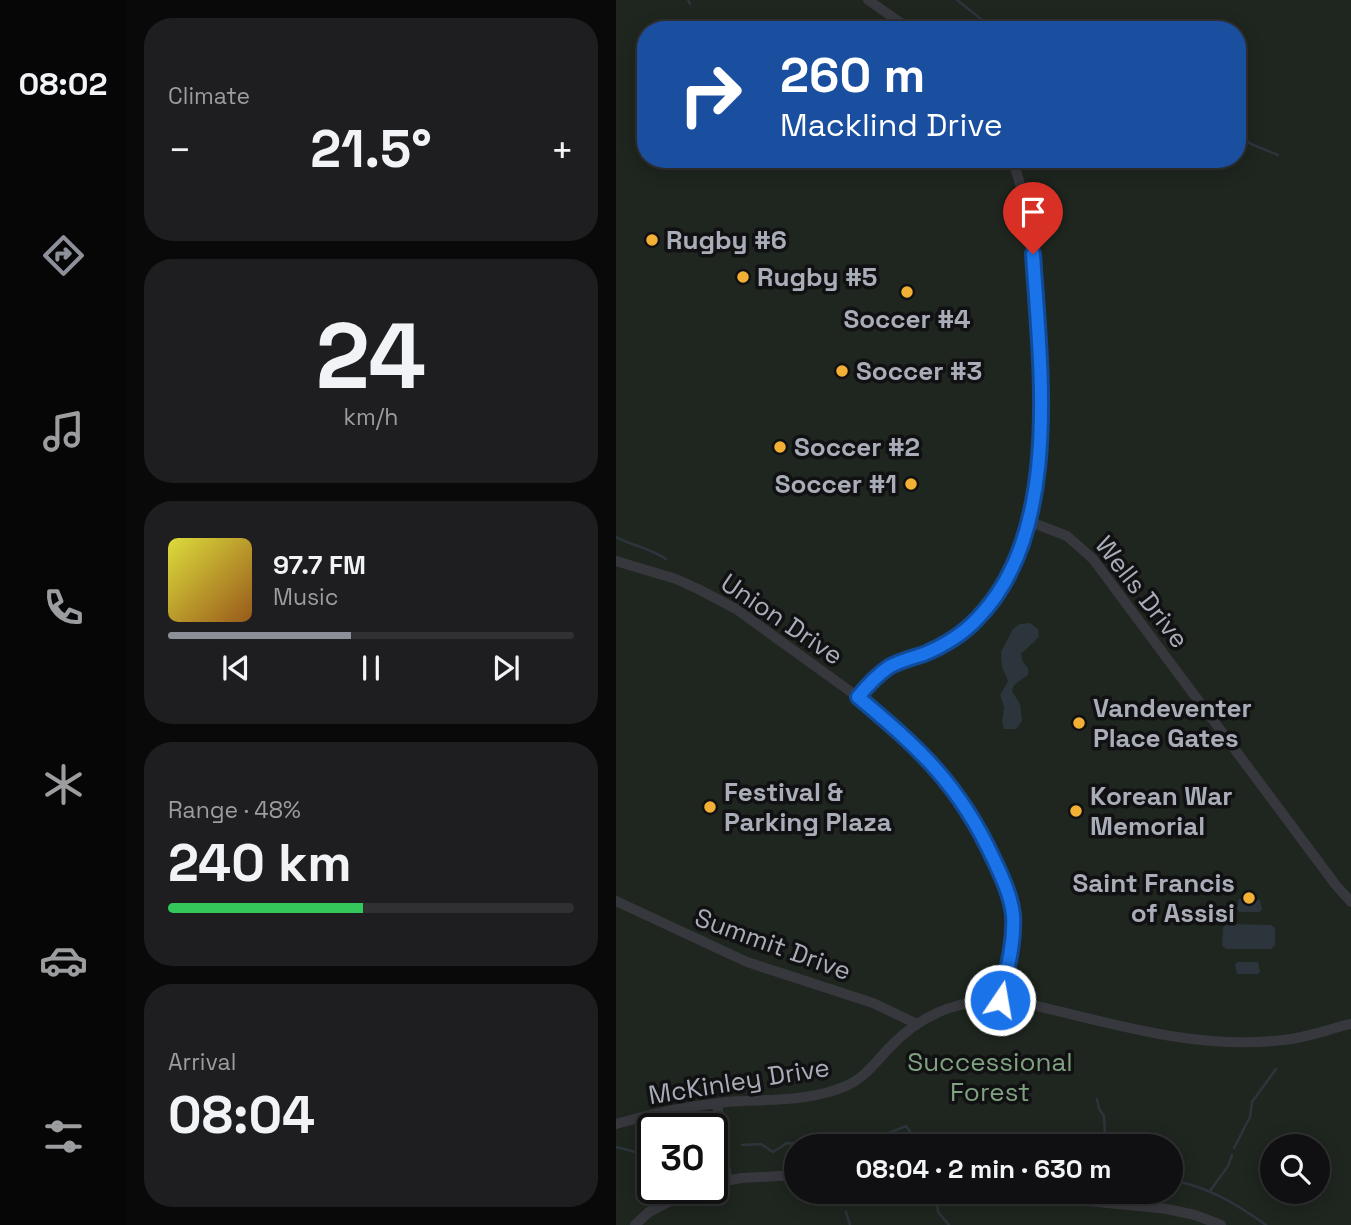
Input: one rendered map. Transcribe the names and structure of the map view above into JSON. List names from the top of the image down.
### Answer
{
  "streets": {
    "street": [
      "Wells Drive",
      "Union Drive",
      "Summit Drive",
      "McKinley Drive"
    ]
  },
  "crossings": [
    ["Union Drive", "McKinley Drive"],
    ["Summit Drive", "McKinley Drive"]
  ],
  "parks": ["Successional Forest"],
  "places": [
    "Rugby #6",
    "Rugby #5",
    "Soccer #4",
    "Soccer #3",
    "Soccer #2",
    "Soccer #1",
    "Vandeventer Place Gates",
    "Festival & Parking Plaza",
    "Korean War Memorial",
    "Saint Francis of Assisi"
  ],
  "page": {
    "tabs": "08:02",
    "tile": [
      "Climate",
      ["24", "km/h"],
      ["Range · 48%", "240 km"],
      ["Arrival", "08:04"]
    ],
    "turn": ["260 m", "Macklind Drive"],
    "heat": ["−", "21.5°", "+"],
    "song": ["97.7 FM", "Music"],
    "limit": "30",
    "trip": "08:04 · 2 min · 630 m"
  }
}
